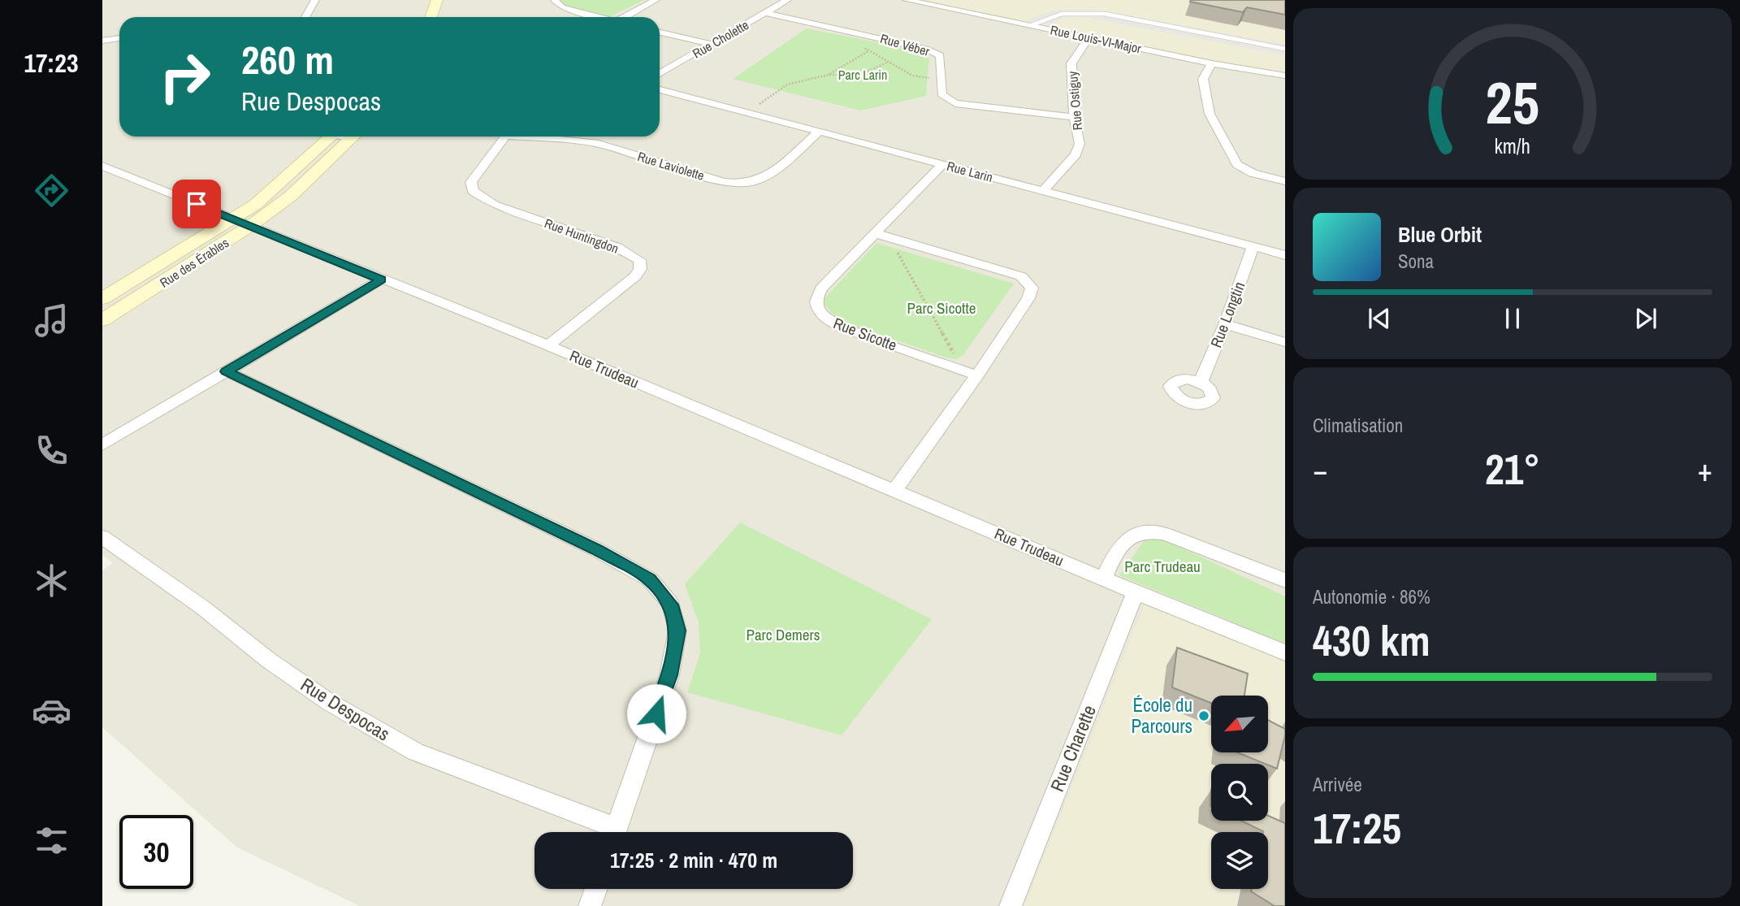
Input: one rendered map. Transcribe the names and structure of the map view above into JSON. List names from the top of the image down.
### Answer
{
  "streets": {
    "street": [
      "Rue Cholette",
      "Rue Louis-VI-Major",
      "Rue Véber",
      "Rue Ostiguy",
      "Rue Laviolette",
      "Rue Larin",
      "Rue Huntingdon",
      "Rue des Érables",
      "Rue Longtin",
      "Rue Sicotte",
      "Rue Trudeau",
      "Rue Despocas",
      "Rue Charette"
    ]
  },
  "crossings": [
    ["Rue Cholette", "Rue Véber"],
    ["Rue Louis-VI-Major", "Rue Ostiguy"],
    ["Rue Véber", "Rue Ostiguy"],
    ["Rue Ostiguy", "Rue Larin"],
    ["Rue Laviolette", "Rue Larin"],
    ["Rue Larin", "Rue Longtin"],
    ["Rue Larin", "Rue Sicotte"],
    ["Rue Huntingdon", "Rue Trudeau"],
    ["Rue des Érables", "Rue Trudeau"],
    ["Rue Trudeau", "Rue Charette"]
  ],
  "parks": [
    "Parc Larin",
    "Parc Sicotte",
    "Parc Trudeau",
    "Parc Demers"
  ],
  "places": ["École du Parcours"],
  "north": "bottom left",
  "page": {
    "tabs": "17:23",
    "turn": ["260 m", "Rue Despocas"],
    "song": ["Blue Orbit", "Sona"],
    "tile": [
      "Climatisation",
      ["Autonomie · 86%", "430 km"],
      ["Arrivée", "17:25"]
    ],
    "heat": ["−", "21°", "+"],
    "limit": "30",
    "trip": "17:25 · 2 min · 470 m",
    "gauge": ["25", "km/h"]
  }
}
